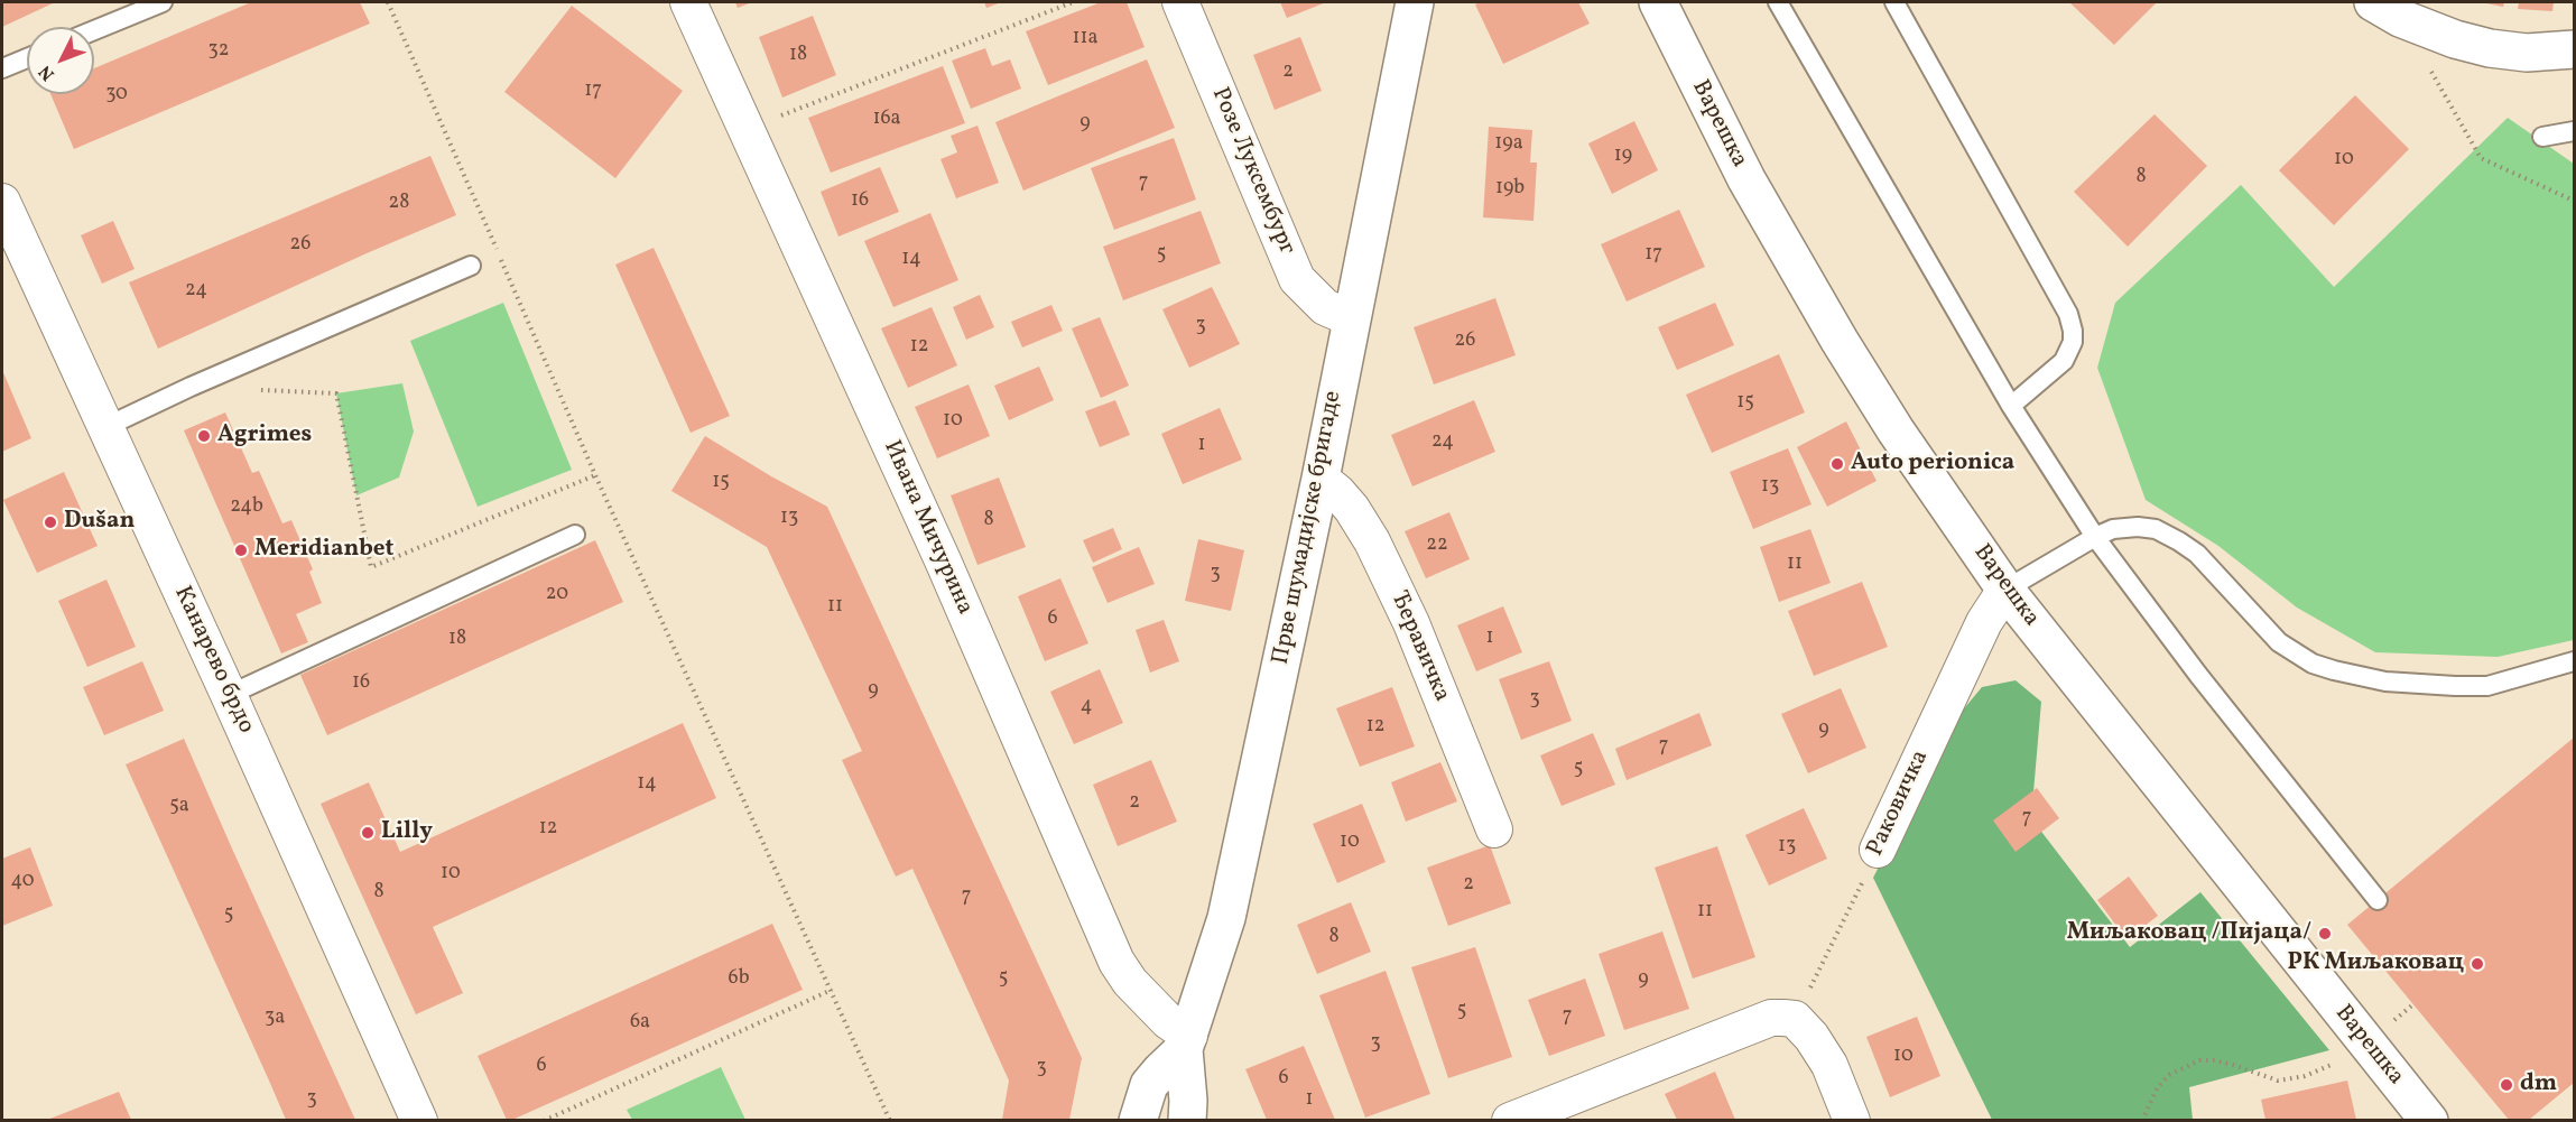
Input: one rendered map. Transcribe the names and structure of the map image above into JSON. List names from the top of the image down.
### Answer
{
  "streets": {
    "street": [
      "Варешка",
      "Розе Луксембург",
      "Ивана Мичурина",
      "Прве шумадијске бригаде",
      "Ђеравичка",
      "Канарево брдо",
      "Раковичка"
    ]
  },
  "crossings": [
    ["Варешка", "Раковичка"],
    ["Розе Луксембург", "Прве шумадијске бригаде"],
    ["Ивана Мичурина", "Прве шумадијске бригаде"],
    ["Прве шумадијске бригаде", "Ђеравичка"]
  ],
  "places": [
    "Agrimes",
    "Auto perionica",
    "Dušan",
    "Meridianbet",
    "Lilly",
    "Миљаковац /Пијаца/",
    "РК Миљаковац",
    "dm"
  ],
  "house_numbers": [
    "11a",
    "32",
    "18",
    "2",
    "17",
    "30",
    "16a",
    "9",
    "19a",
    "19",
    "10",
    "8",
    "7",
    "19b",
    "16",
    "28",
    "26",
    "5",
    "17",
    "14",
    "24",
    "3",
    "26",
    "12",
    "15",
    "10",
    "24",
    "1",
    "15",
    "13",
    "24b",
    "13",
    "8",
    "22",
    "11",
    "3",
    "20",
    "11",
    "6",
    "1",
    "18",
    "16",
    "9",
    "3",
    "4",
    "12",
    "9",
    "7",
    "5",
    "14",
    "2",
    "5a",
    "7",
    "12",
    "10",
    "13",
    "10",
    "40",
    "2",
    "8",
    "7",
    "11",
    "5",
    "8",
    "6b",
    "5",
    "9",
    "5",
    "7",
    "3a",
    "6a",
    "3",
    "10",
    "6",
    "3",
    "6",
    "3",
    "1"
  ],
  "north": "bottom left"
}
